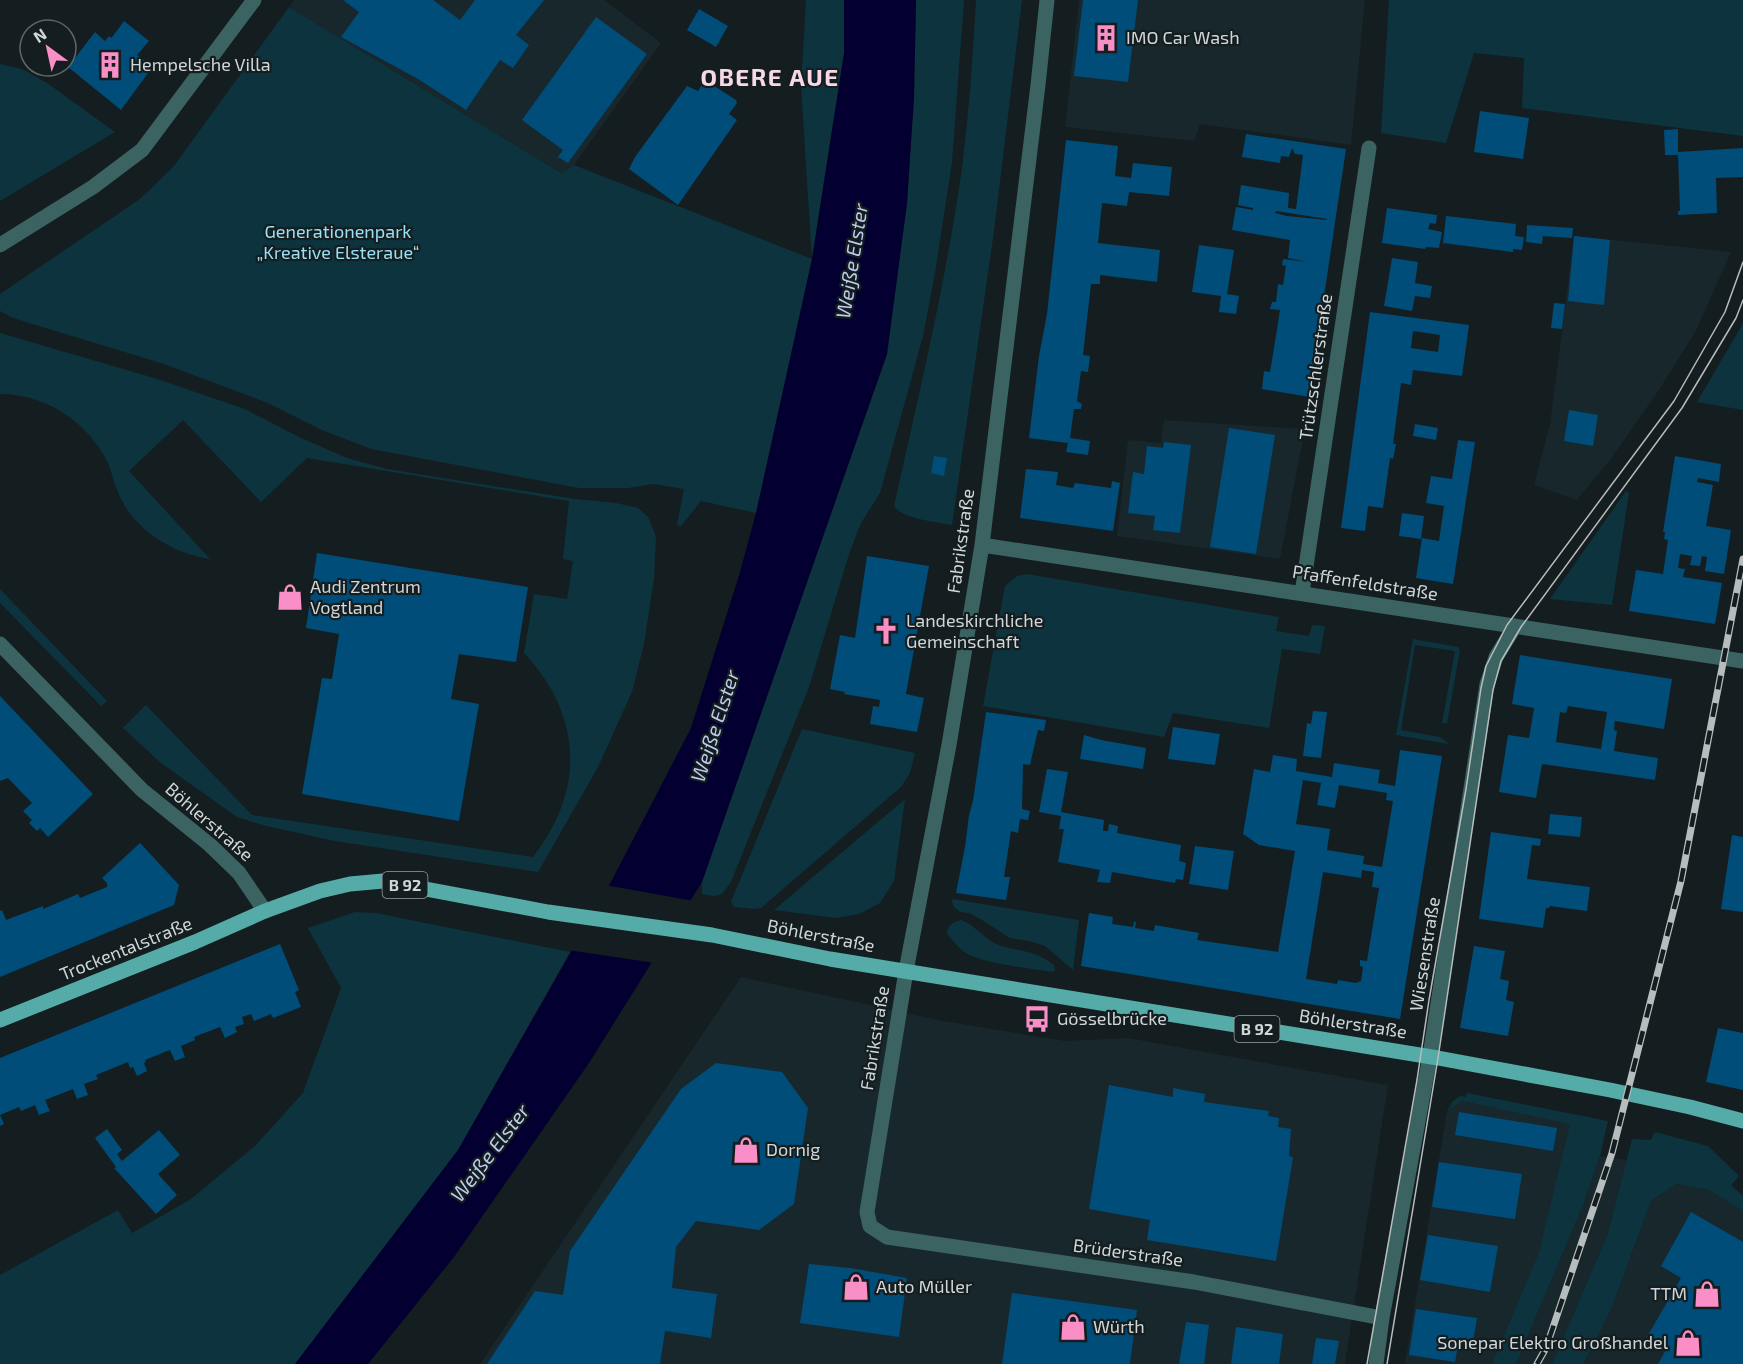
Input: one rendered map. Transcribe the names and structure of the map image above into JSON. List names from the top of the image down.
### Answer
{
  "streets": {
    "main road": ["Böhlerstraße", "B 92", "Trockentalstraße"],
    "street": [
      "Trützschlerstraße",
      "Fabrikstraße",
      "Pfaffenfeldstraße",
      "Wiesenstraße",
      "Brüderstraße"
    ]
  },
  "crossings": [
    ["Trützschlerstraße", "Pfaffenfeldstraße"],
    ["Fabrikstraße", "Pfaffenfeldstraße"],
    ["Fabrikstraße", "Böhlerstraße"],
    ["Fabrikstraße", "Brüderstraße"],
    ["Pfaffenfeldstraße", "Wiesenstraße"],
    ["Böhlerstraße", "Trockentalstraße"],
    ["Böhlerstraße", "Wiesenstraße"],
    ["Wiesenstraße", "Brüderstraße"]
  ],
  "districts": ["OBERE AUE"],
  "water": ["Weiße Elster"],
  "parks": ["Generationenpark „Kreative Elsteraue“"],
  "places": {
    "building": ["IMO Car Wash", "Hempelsche Villa"],
    "shop": [
      "Audi Zentrum Vogtland",
      "Dornig",
      "Auto Müller",
      "TTM",
      "Würth",
      "Sonepar Elektro Großhandel"
    ],
    "church": ["Landeskirchliche Gemeinschaft"],
    "bus stop": ["Gösselbrücke"]
  },
  "north": "top left"
}
